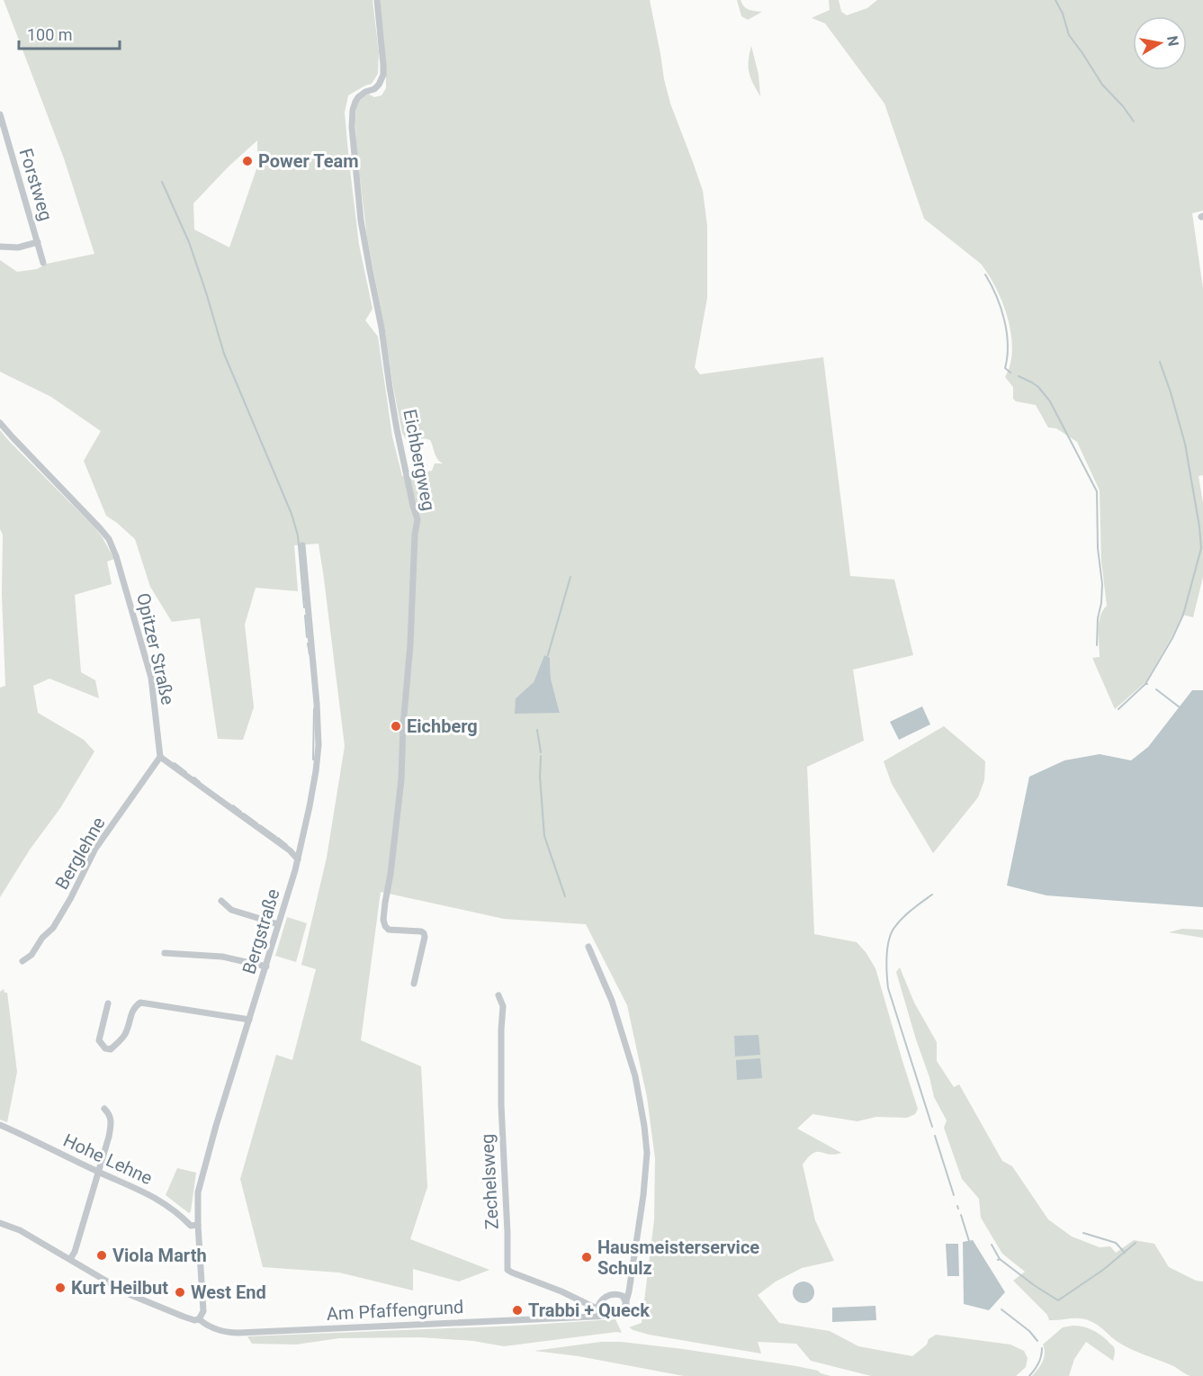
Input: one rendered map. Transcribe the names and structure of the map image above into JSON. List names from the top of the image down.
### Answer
{
  "streets": {
    "street": [
      "Forstweg",
      "Eichbergweg",
      "Opitzer Straße",
      "Berglehne",
      "Bergstraße",
      "Hohe Lehne",
      "Zechelsweg",
      "Am Pfaffengrund"
    ]
  },
  "crossings": [
    ["Opitzer Straße", "Berglehne"],
    ["Bergstraße", "Hohe Lehne"],
    ["Bergstraße", "Am Pfaffengrund"],
    ["Zechelsweg", "Am Pfaffengrund"]
  ],
  "places": [
    "Power Team",
    "Eichberg",
    "Viola Marth",
    "Hausmeisterservice Schulz",
    "Kurt Heilbut",
    "West End",
    "Trabbi + Queck"
  ],
  "scale_bar": "100 m",
  "north": "right"
}
